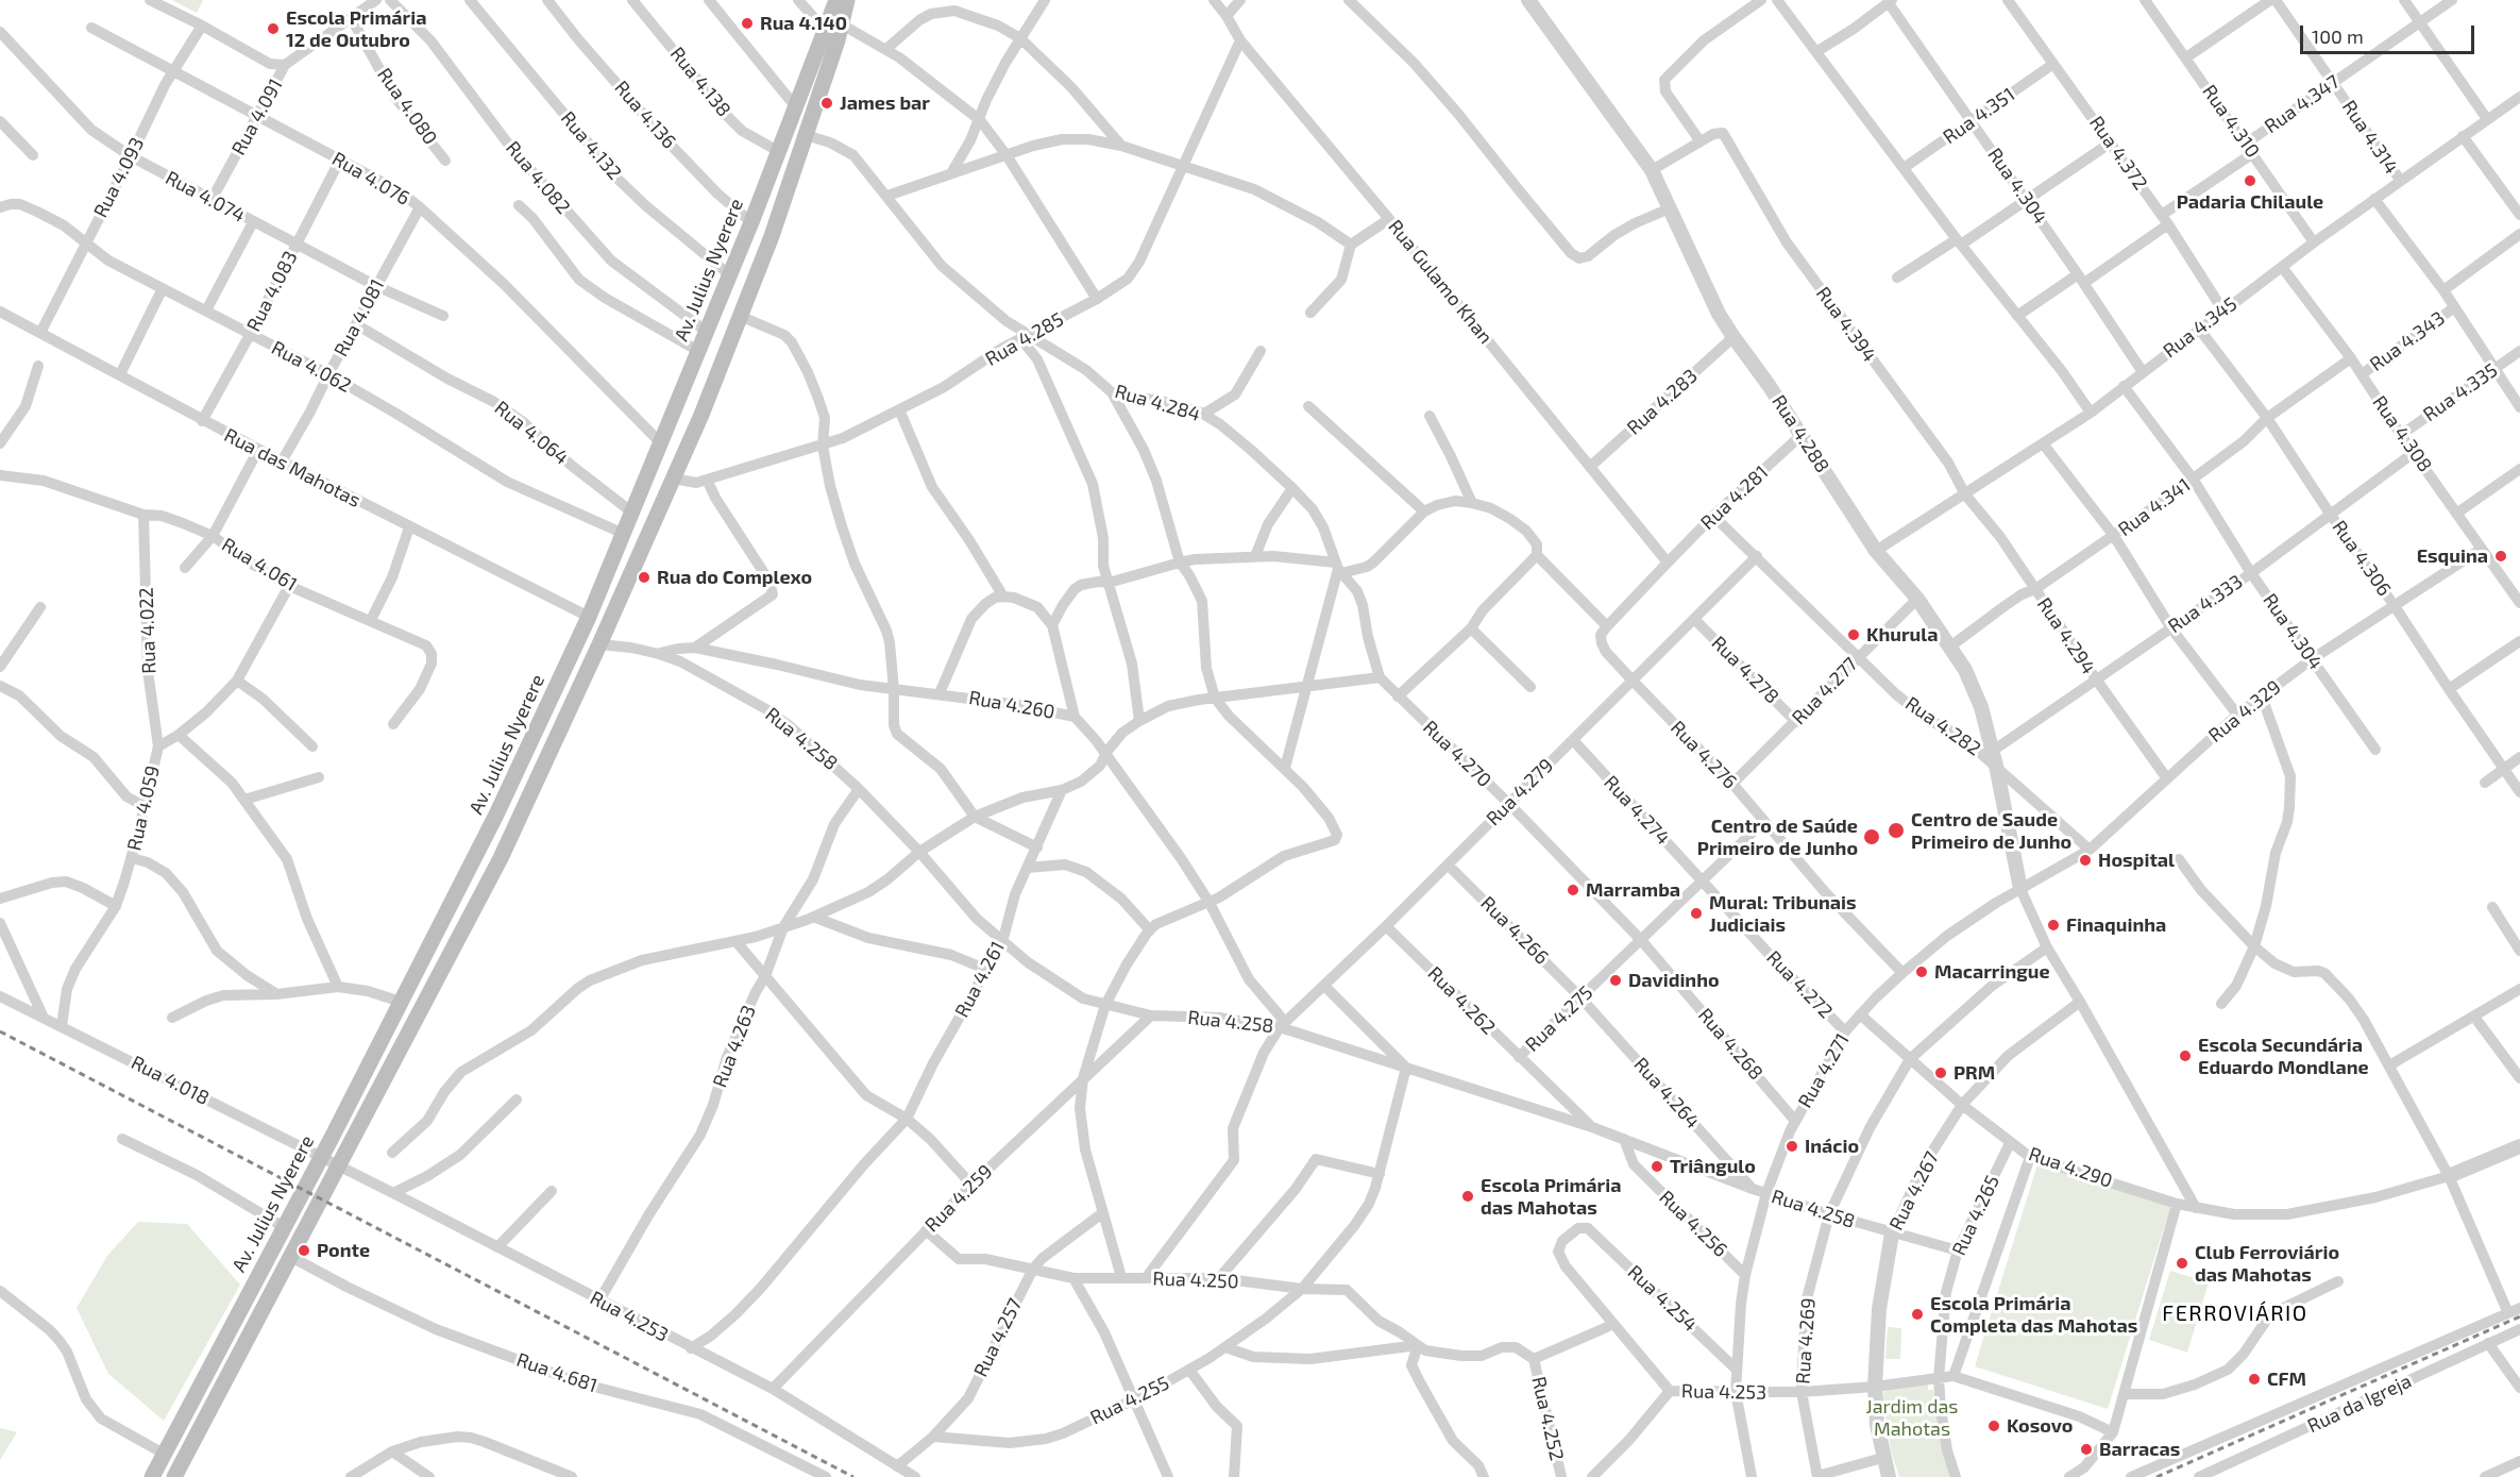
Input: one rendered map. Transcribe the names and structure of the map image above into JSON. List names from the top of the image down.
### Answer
{
  "streets": {
    "main road": ["Av. Julius Nyerere"],
    "street": [
      "Rua 4.138",
      "Rua 4.347",
      "Rua 4.080",
      "Rua 4.136",
      "Rua 4.351",
      "Rua 4.091",
      "Rua 4.310",
      "Rua 4.314",
      "Rua 4.132",
      "Rua 4.372",
      "Rua 4.093",
      "Rua 4.082",
      "Rua 4.076",
      "Rua 4.304",
      "Rua 4.074",
      "Rua Gulamo Khan",
      "Rua 4.083",
      "Rua 4.081",
      "Rua 4.394",
      "Rua 4.345",
      "Rua 4.285",
      "Rua 4.343",
      "Rua 4.062",
      "Rua 4.335",
      "Rua 4.283",
      "Rua 4.284",
      "Rua 4.064",
      "Rua 4.288",
      "Rua 4.308",
      "Rua das Mahotas",
      "Rua 4.281",
      "Rua 4.341",
      "Rua 4.306",
      "Rua 4.061",
      "Rua 4.333",
      "Rua 4.022",
      "Rua 4.294",
      "Rua 4.278",
      "Rua 4.277",
      "Rua 4.260",
      "Rua 4.329",
      "Rua 4.282",
      "Rua 4.258",
      "Rua 4.270",
      "Rua 4.276",
      "Rua 4.279",
      "Rua 4.059",
      "Rua 4.274",
      "Rua 4.266",
      "Rua 4.261",
      "Rua 4.272",
      "Rua 4.262",
      "Rua 4.275",
      "Rua 4.268",
      "Rua 4.263",
      "Rua 4.271",
      "Rua 4.018",
      "Rua 4.264",
      "Rua 4.290",
      "Rua 4.267",
      "Rua 4.259",
      "Rua 4.265",
      "Rua 4.256",
      "Rua 4.250",
      "Rua 4.254",
      "Rua 4.253",
      "Rua 4.257",
      "Rua 4.269",
      "Rua 4.681",
      "Rua 4.255",
      "Rua da Igreja",
      "Rua 4.252"
    ]
  },
  "crossings": [
    ["Rua 4.138", "Av. Julius Nyerere"],
    ["Rua 4.347", "Rua 4.310"],
    ["Rua 4.347", "Rua 4.314"],
    ["Rua 4.347", "Rua 4.372"],
    ["Rua 4.347", "Rua 4.304"],
    ["Rua 4.080", "Rua 4.091"],
    ["Rua 4.136", "Av. Julius Nyerere"],
    ["Rua 4.351", "Rua 4.372"],
    ["Rua 4.351", "Rua 4.304"],
    ["Rua 4.091", "Rua 4.076"],
    ["Rua 4.091", "Rua 4.074"],
    ["Rua 4.310", "Rua 4.345"],
    ["Rua 4.314", "Rua 4.345"],
    ["Rua 4.132", "Av. Julius Nyerere"],
    ["Rua 4.372", "Rua 4.345"],
    ["Rua 4.093", "Rua 4.076"],
    ["Rua 4.093", "Rua 4.074"],
    ["Rua 4.093", "Rua 4.062"],
    ["Rua 4.093", "Rua das Mahotas"],
    ["Rua 4.082", "Av. Julius Nyerere"],
    ["Rua 4.076", "Av. Julius Nyerere"],
    ["Rua 4.076", "Rua 4.083"],
    ["Rua 4.076", "Rua 4.081"],
    ["Rua 4.304", "Rua 4.345"],
    ["Rua 4.304", "Rua 4.341"],
    ["Rua 4.304", "Rua 4.333"],
    ["Rua 4.304", "Rua 4.329"],
    ["Rua 4.074", "Rua 4.083"],
    ["Rua 4.074", "Rua 4.081"],
    ["Av. Julius Nyerere", "Rua 4.285"],
    ["Av. Julius Nyerere", "Rua 4.062"],
    ["Av. Julius Nyerere", "Rua 4.284"],
    ["Av. Julius Nyerere", "Rua 4.064"],
    ["Av. Julius Nyerere", "Rua das Mahotas"],
    ["Av. Julius Nyerere", "Rua 4.258"],
    ["Av. Julius Nyerere", "Rua 4.018"],
    ["Av. Julius Nyerere", "Rua 4.253"],
    ["Av. Julius Nyerere", "Rua 4.681"],
    ["Rua Gulamo Khan", "Rua 4.285"],
    ["Rua Gulamo Khan", "Rua 4.283"],
    ["Rua Gulamo Khan", "Rua 4.281"],
    ["Rua 4.083", "Rua 4.062"],
    ["Rua 4.083", "Rua das Mahotas"],
    ["Rua 4.081", "Rua 4.062"],
    ["Rua 4.081", "Rua 4.064"],
    ["Rua 4.081", "Rua das Mahotas"],
    ["Rua 4.394", "Rua 4.345"],
    ["Rua 4.394", "Rua 4.294"],
    ["Rua 4.345", "Rua 4.288"],
    ["Rua 4.345", "Rua 4.308"],
    ["Rua 4.345", "Rua 4.306"],
    ["Rua 4.345", "Rua 4.294"],
    ["Rua 4.285", "Rua 4.284"],
    ["Rua 4.343", "Rua 4.308"],
    ["Rua 4.335", "Rua 4.308"],
    ["Rua 4.283", "Rua 4.288"],
    ["Rua 4.284", "Rua 4.270"],
    ["Rua 4.288", "Rua 4.281"],
    ["Rua 4.288", "Rua 4.341"],
    ["Rua 4.288", "Rua 4.333"],
    ["Rua 4.288", "Rua 4.277"],
    ["Rua 4.288", "Rua 4.282"],
    ["Rua 4.308", "Rua 4.341"],
    ["Rua 4.308", "Rua 4.333"],
    ["Rua 4.308", "Rua 4.329"],
    ["Rua 4.281", "Rua 4.282"],
    ["Rua 4.281", "Rua 4.276"],
    ["Rua 4.341", "Rua 4.306"],
    ["Rua 4.341", "Rua 4.294"],
    ["Rua 4.306", "Rua 4.333"],
    ["Rua 4.306", "Rua 4.329"],
    ["Rua 4.061", "Rua 4.022"],
    ["Rua 4.061", "Rua 4.059"],
    ["Rua 4.333", "Rua 4.294"],
    ["Rua 4.022", "Rua 4.059"],
    ["Rua 4.294", "Rua 4.329"],
    ["Rua 4.278", "Rua 4.277"],
    ["Rua 4.278", "Rua 4.279"],
    ["Rua 4.277", "Rua 4.282"],
    ["Rua 4.277", "Rua 4.276"],
    ["Rua 4.260", "Rua 4.258"],
    ["Rua 4.260", "Rua 4.279"],
    ["Rua 4.329", "Rua 4.282"],
    ["Rua 4.329", "Rua 4.271"],
    ["Rua 4.282", "Rua 4.279"],
    ["Rua 4.282", "Rua 4.271"],
    ["Rua 4.282", "Rua 4.267"],
    ["Rua 4.282", "Rua 4.269"],
    ["Rua 4.258", "Rua 4.279"],
    ["Rua 4.258", "Rua 4.261"],
    ["Rua 4.258", "Rua 4.262"],
    ["Rua 4.258", "Rua 4.263"],
    ["Rua 4.258", "Rua 4.271"],
    ["Rua 4.258", "Rua 4.264"],
    ["Rua 4.258", "Rua 4.267"],
    ["Rua 4.258", "Rua 4.259"],
    ["Rua 4.258", "Rua 4.265"],
    ["Rua 4.258", "Rua 4.256"],
    ["Rua 4.258", "Rua 4.269"],
    ["Rua 4.270", "Rua 4.279"],
    ["Rua 4.270", "Rua 4.275"],
    ["Rua 4.270", "Rua 4.268"],
    ["Rua 4.276", "Rua 4.279"],
    ["Rua 4.276", "Rua 4.275"],
    ["Rua 4.276", "Rua 4.271"],
    ["Rua 4.279", "Rua 4.274"],
    ["Rua 4.279", "Rua 4.266"],
    ["Rua 4.279", "Rua 4.262"],
    ["Rua 4.279", "Rua 4.250"],
    ["Rua 4.059", "Rua 4.018"],
    ["Rua 4.274", "Rua 4.272"],
    ["Rua 4.274", "Rua 4.275"],
    ["Rua 4.266", "Rua 4.275"],
    ["Rua 4.266", "Rua 4.264"],
    ["Rua 4.261", "Rua 4.253"],
    ["Rua 4.272", "Rua 4.275"],
    ["Rua 4.272", "Rua 4.271"],
    ["Rua 4.262", "Rua 4.275"],
    ["Rua 4.275", "Rua 4.268"],
    ["Rua 4.275", "Rua 4.264"],
    ["Rua 4.268", "Rua 4.271"],
    ["Rua 4.263", "Rua 4.253"],
    ["Rua 4.271", "Rua 4.290"],
    ["Rua 4.271", "Rua 4.256"],
    ["Rua 4.271", "Rua 4.254"],
    ["Rua 4.271", "Rua 4.253"],
    ["Rua 4.018", "Rua 4.253"],
    ["Rua 4.290", "Rua 4.267"],
    ["Rua 4.290", "Rua 4.265"],
    ["Rua 4.290", "Rua 4.269"],
    ["Rua 4.267", "Rua 4.253"],
    ["Rua 4.259", "Rua 4.250"],
    ["Rua 4.259", "Rua 4.253"],
    ["Rua 4.265", "Rua 4.253"],
    ["Rua 4.250", "Rua 4.257"],
    ["Rua 4.250", "Rua 4.255"],
    ["Rua 4.254", "Rua 4.253"],
    ["Rua 4.253", "Rua 4.257"],
    ["Rua 4.253", "Rua 4.269"],
    ["Rua 4.257", "Rua 4.255"]
  ],
  "districts": ["FERROVIÁRIO"],
  "parks": ["Jardim das Mahotas"],
  "places": [
    "Rua 4.140",
    "Escola Primária 12 de Outubro",
    "James bar",
    "Padaria Chilaule",
    "Esquina",
    "Rua do Complexo",
    "Khurula",
    "Centro de Saude Primeiro de Junho",
    "Centro de Saúde Primeiro de Junho",
    "Hospital",
    "Marramba",
    "Mural: Tribunais Judiciais",
    "Finaquinha",
    "Macarringue",
    "Davidinho",
    "Escola Secundária Eduardo Mondlane",
    "PRM",
    "Inácio",
    "Triângulo",
    "Escola Primária das Mahotas",
    "Ponte",
    "Club Ferroviário das Mahotas",
    "Escola Primária Completa das Mahotas",
    "CFM",
    "Kosovo",
    "Barracas"
  ],
  "scale_bar": "100 m"
}
